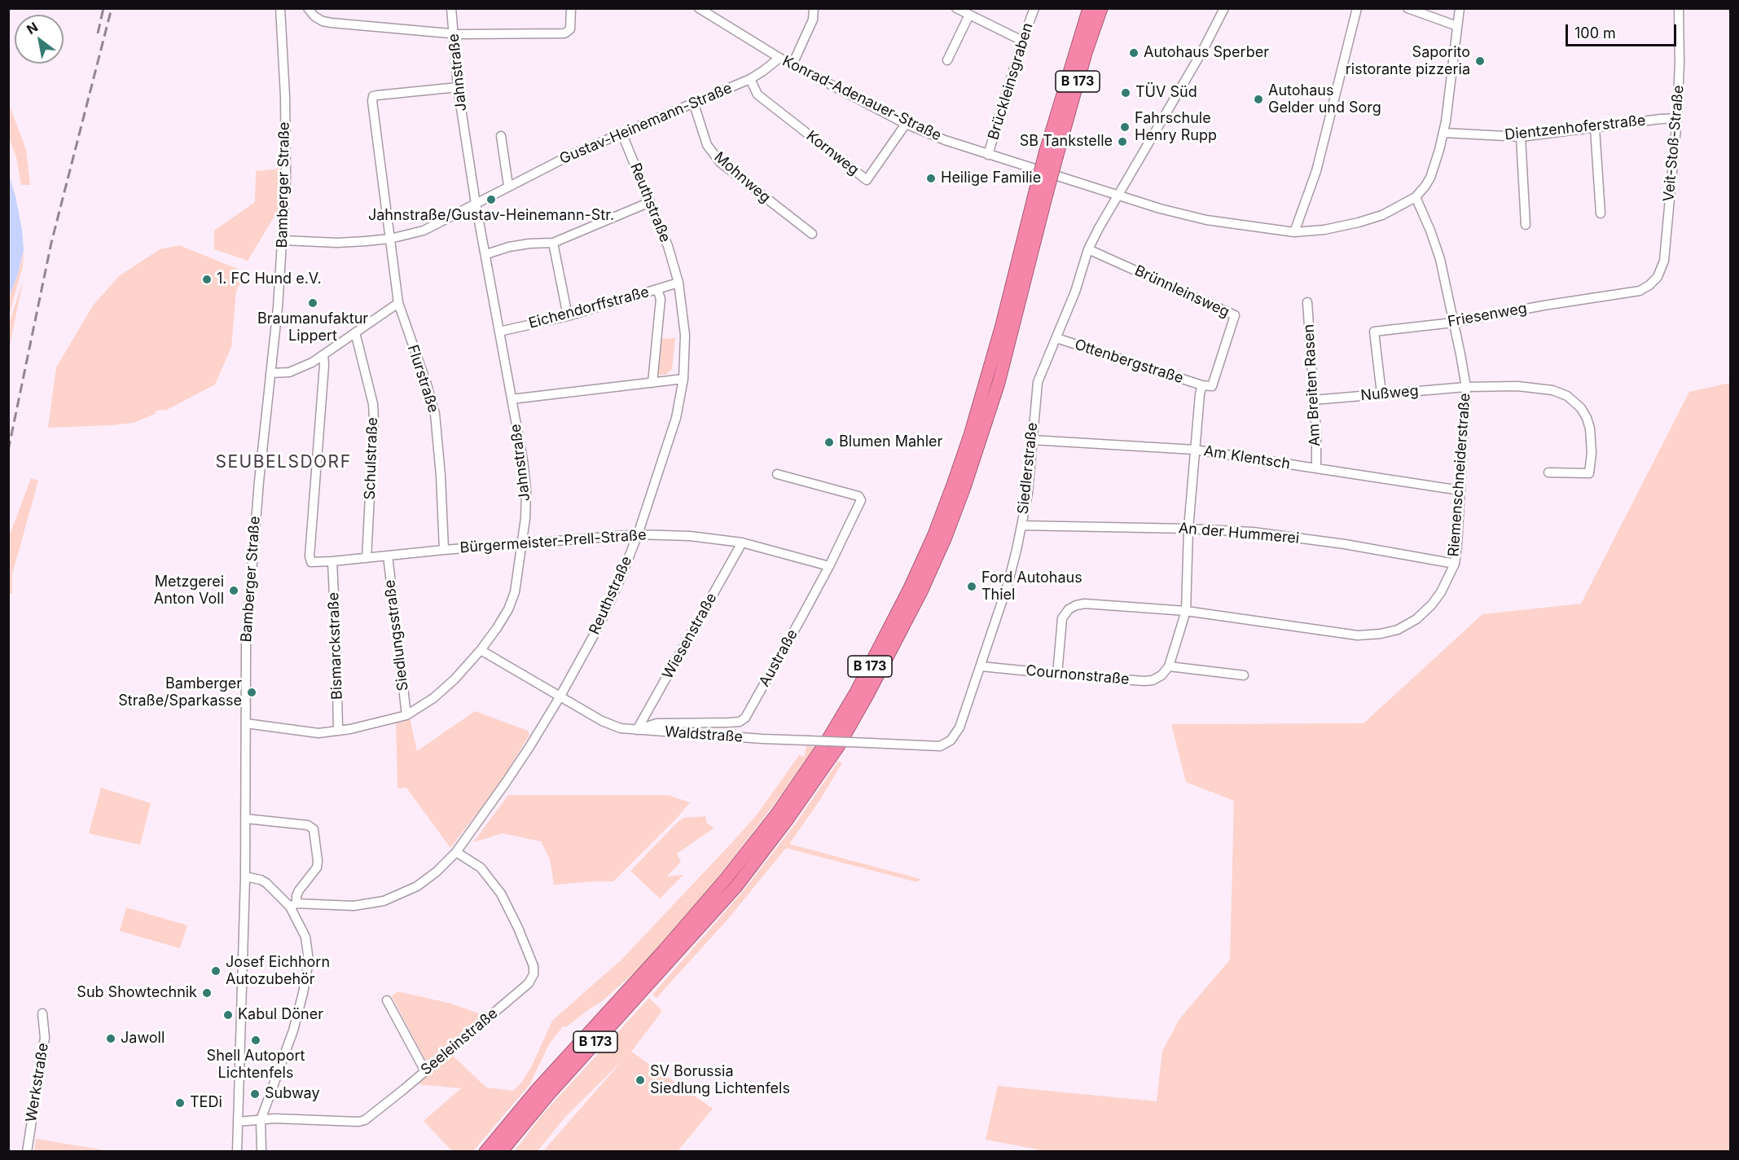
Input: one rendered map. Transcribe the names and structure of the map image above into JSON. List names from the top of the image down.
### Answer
{
  "streets": {
    "highway": ["B 173"],
    "street": [
      "Jahnstraße",
      "Brückleinsgraben",
      "Konrad-Adenauer-Straße",
      "Gustav-Heinemann-Straße",
      "Dientzenhoferstraße",
      "Veit-Stoß-Straße",
      "Kornweg",
      "Mohnweg",
      "Bamberger Straße",
      "Reuthstraße",
      "Brünnleinsweg",
      "Eichendorffstraße",
      "Friesenweg",
      "Ottenbergstraße",
      "Flurstraße",
      "Am Breiten Rasen",
      "Nußweg",
      "Am Klentsch",
      "Schulstraße",
      "Siedlerstraße",
      "Riemenschneiderstraße",
      "An der Hummerei",
      "Bürgermeister-Prell-Straße",
      "Siedlungsstraße",
      "Wiesenstraße",
      "Bismarckstraße",
      "Austraße",
      "Cournonstraße",
      "Waldstraße",
      "Seeleinstraße",
      "Werkstraße"
    ]
  },
  "crossings": [
    ["Jahnstraße", "Gustav-Heinemann-Straße"],
    ["Jahnstraße", "Bamberger Straße"],
    ["Jahnstraße", "Eichendorffstraße"],
    ["Jahnstraße", "Flurstraße"],
    ["Jahnstraße", "Bürgermeister-Prell-Straße"],
    ["Jahnstraße", "Siedlungsstraße"],
    ["Jahnstraße", "Bismarckstraße"],
    ["Jahnstraße", "Waldstraße"],
    ["Brückleinsgraben", "Konrad-Adenauer-Straße"],
    ["Konrad-Adenauer-Straße", "Gustav-Heinemann-Straße"],
    ["Konrad-Adenauer-Straße", "Kornweg"],
    ["Konrad-Adenauer-Straße", "Siedlerstraße"],
    ["Konrad-Adenauer-Straße", "Riemenschneiderstraße"],
    ["Gustav-Heinemann-Straße", "Kornweg"],
    ["Gustav-Heinemann-Straße", "Mohnweg"],
    ["Gustav-Heinemann-Straße", "Bamberger Straße"],
    ["Gustav-Heinemann-Straße", "Reuthstraße"],
    ["Gustav-Heinemann-Straße", "Flurstraße"],
    ["Dientzenhoferstraße", "Veit-Stoß-Straße"],
    ["Veit-Stoß-Straße", "Friesenweg"],
    ["Bamberger Straße", "Seeleinstraße"],
    ["Reuthstraße", "Eichendorffstraße"],
    ["Reuthstraße", "Bürgermeister-Prell-Straße"],
    ["Reuthstraße", "Waldstraße"],
    ["Reuthstraße", "Seeleinstraße"],
    ["Brünnleinsweg", "Ottenbergstraße"],
    ["Brünnleinsweg", "Siedlerstraße"],
    ["Friesenweg", "Nußweg"],
    ["Friesenweg", "Riemenschneiderstraße"],
    ["Ottenbergstraße", "Siedlerstraße"],
    ["Flurstraße", "Bürgermeister-Prell-Straße"],
    ["Am Breiten Rasen", "Nußweg"],
    ["Am Breiten Rasen", "Am Klentsch"],
    ["Nußweg", "Riemenschneiderstraße"],
    ["Am Klentsch", "Siedlerstraße"],
    ["Am Klentsch", "Riemenschneiderstraße"],
    ["Schulstraße", "Bürgermeister-Prell-Straße"],
    ["Siedlerstraße", "An der Hummerei"],
    ["Siedlerstraße", "Cournonstraße"],
    ["Siedlerstraße", "Waldstraße"],
    ["Riemenschneiderstraße", "An der Hummerei"],
    ["Riemenschneiderstraße", "Cournonstraße"],
    ["Bürgermeister-Prell-Straße", "Siedlungsstraße"],
    ["Bürgermeister-Prell-Straße", "Wiesenstraße"],
    ["Bürgermeister-Prell-Straße", "Bismarckstraße"],
    ["Bürgermeister-Prell-Straße", "Austraße"],
    ["Wiesenstraße", "Austraße"],
    ["Wiesenstraße", "Waldstraße"],
    ["Austraße", "Waldstraße"]
  ],
  "districts": ["SEUBELSDORF"],
  "places": [
    "Autohaus Sperber",
    "Saporito ristorante pizzeria",
    "TÜV Süd",
    "Autohaus Gelder und Sorg",
    "Fahrschule Henry Rupp",
    "SB Tankstelle",
    "Heilige Familie",
    "Jahnstraße/Gustav-Heinemann-Str.",
    "1. FC Hund e.V.",
    "Braumanufaktur Lippert",
    "Blumen Mahler",
    "Ford Autohaus Thiel",
    "Metzgerei Anton Voll",
    "Bamberger Straße/Sparkasse",
    "Josef Eichhorn Autozubehör",
    "Sub Showtechnik",
    "Kabul Döner",
    "Jawoll",
    "Shell Autoport Lichtenfels",
    "SV Borussia Siedlung Lichtenfels",
    "Subway",
    "TEDi"
  ],
  "scale_bar": "100 m",
  "north": "top left"
}
